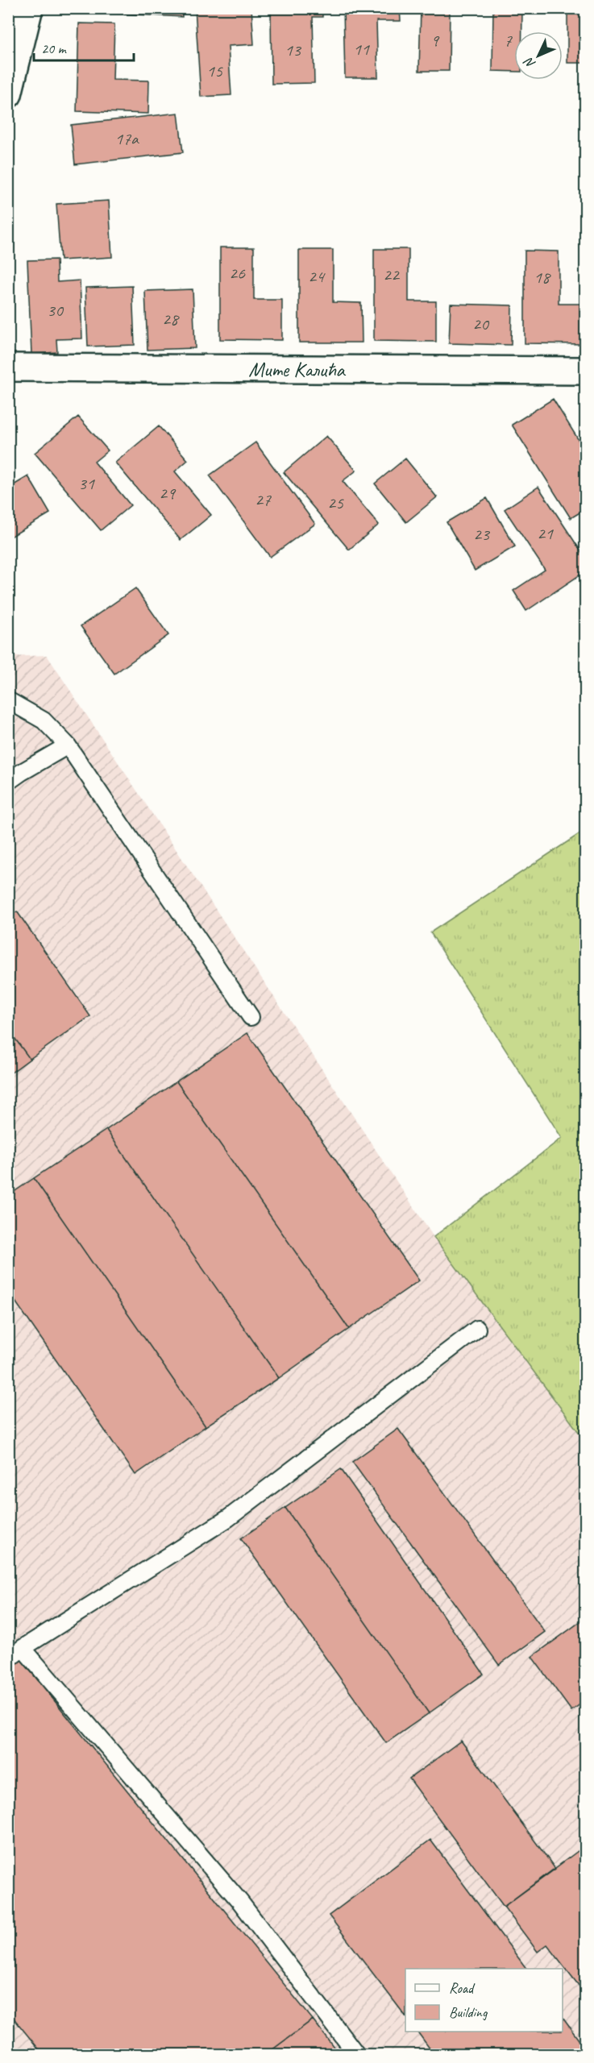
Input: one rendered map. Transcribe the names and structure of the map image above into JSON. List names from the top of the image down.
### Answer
{
  "streets": {
    "street": ["Мите Калића"]
  },
  "house_numbers": [
    "9",
    "7",
    "11",
    "13",
    "15",
    "17a",
    "26",
    "22",
    "24",
    "18",
    "30",
    "28",
    "20",
    "31",
    "29",
    "27",
    "25",
    "21",
    "23"
  ],
  "legend": ["Road", "Building"],
  "scale_bar": "20 m",
  "north": "bottom left"
}
